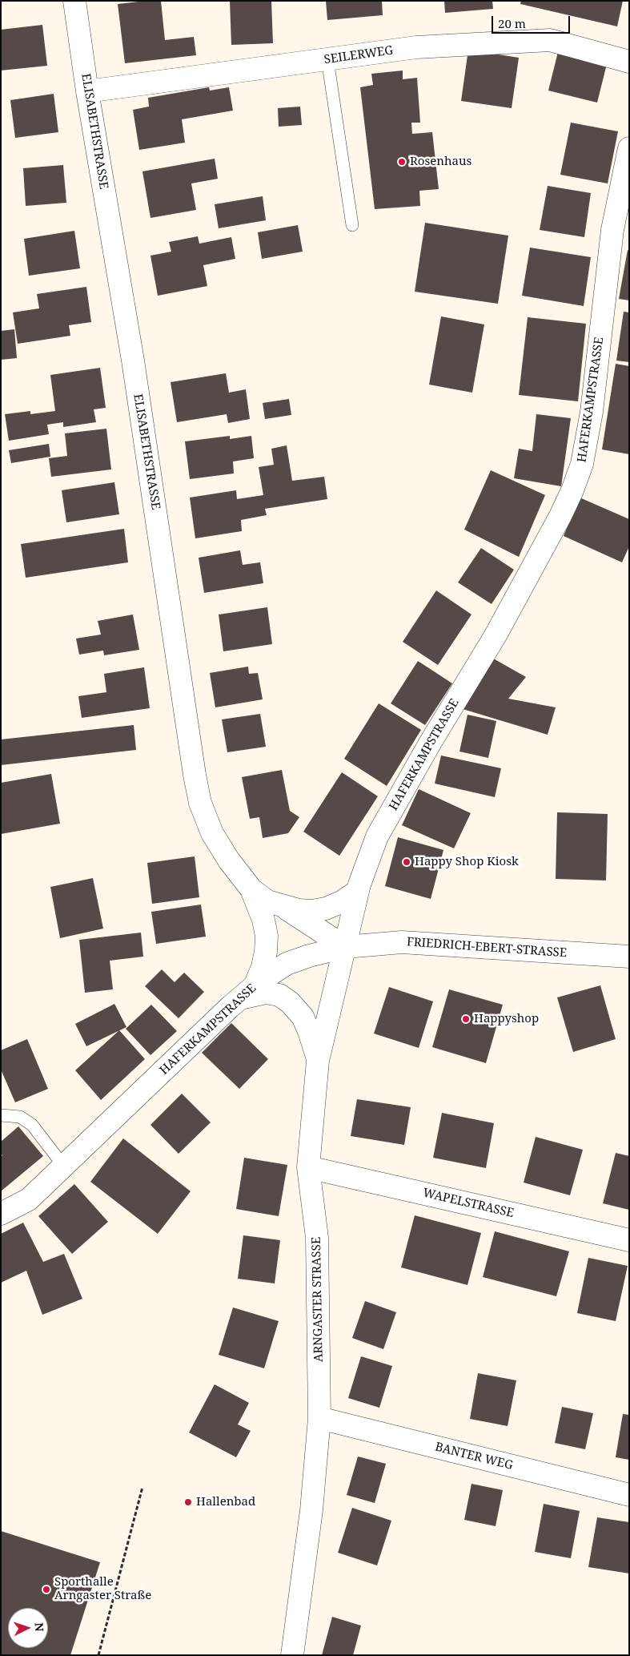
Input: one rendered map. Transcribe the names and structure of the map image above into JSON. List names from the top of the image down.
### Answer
{
  "streets": {
    "street": [
      "SEILERWEG",
      "ELISABETHSTRASSE",
      "HAFERKAMPSTRASSE",
      "FRIEDRICH-EBERT-STRASSE",
      "WAPELSTRASSE",
      "ARNGASTER STRASSE",
      "BANTER WEG"
    ]
  },
  "crossings": [
    ["SEILERWEG", "ELISABETHSTRASSE"],
    ["HAFERKAMPSTRASSE", "FRIEDRICH-EBERT-STRASSE"],
    ["HAFERKAMPSTRASSE", "ARNGASTER STRASSE"],
    ["FRIEDRICH-EBERT-STRASSE", "ARNGASTER STRASSE"],
    ["WAPELSTRASSE", "ARNGASTER STRASSE"],
    ["ARNGASTER STRASSE", "BANTER WEG"]
  ],
  "places": [
    "Rosenhaus",
    "Happy Shop Kiosk",
    "Happyshop",
    "Hallenbad",
    "Sporthalle Arngaster Straße"
  ],
  "scale_bar": "20 m",
  "north": "right"
}
